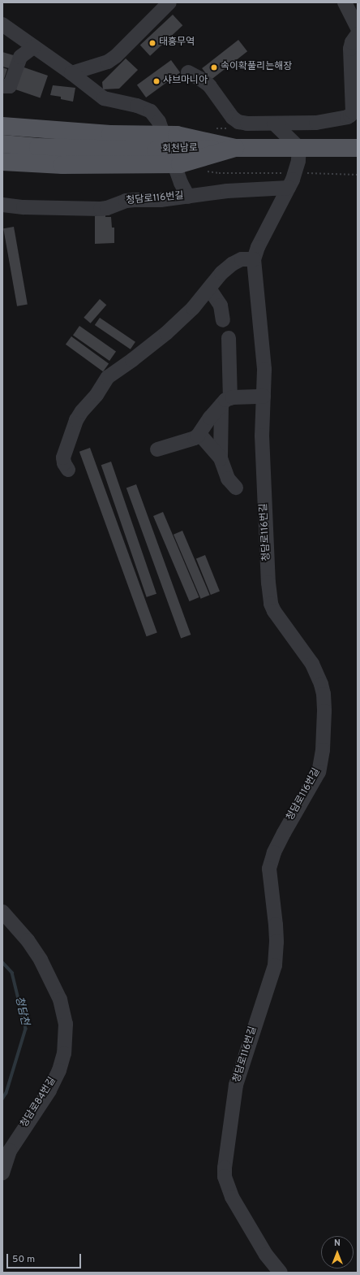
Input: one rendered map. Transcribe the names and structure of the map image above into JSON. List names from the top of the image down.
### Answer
{
  "streets": {
    "main road": ["회천남로"],
    "street": ["청담로116번길", "청담로84번길"]
  },
  "crossings": [
    ["회천남로", "청담로116번길"]
  ],
  "water": ["청담천"],
  "places": ["태흥무역", "속이확풀리는해장", "샤브마니아"],
  "scale_bar": "50 m",
  "north": "top"
}
